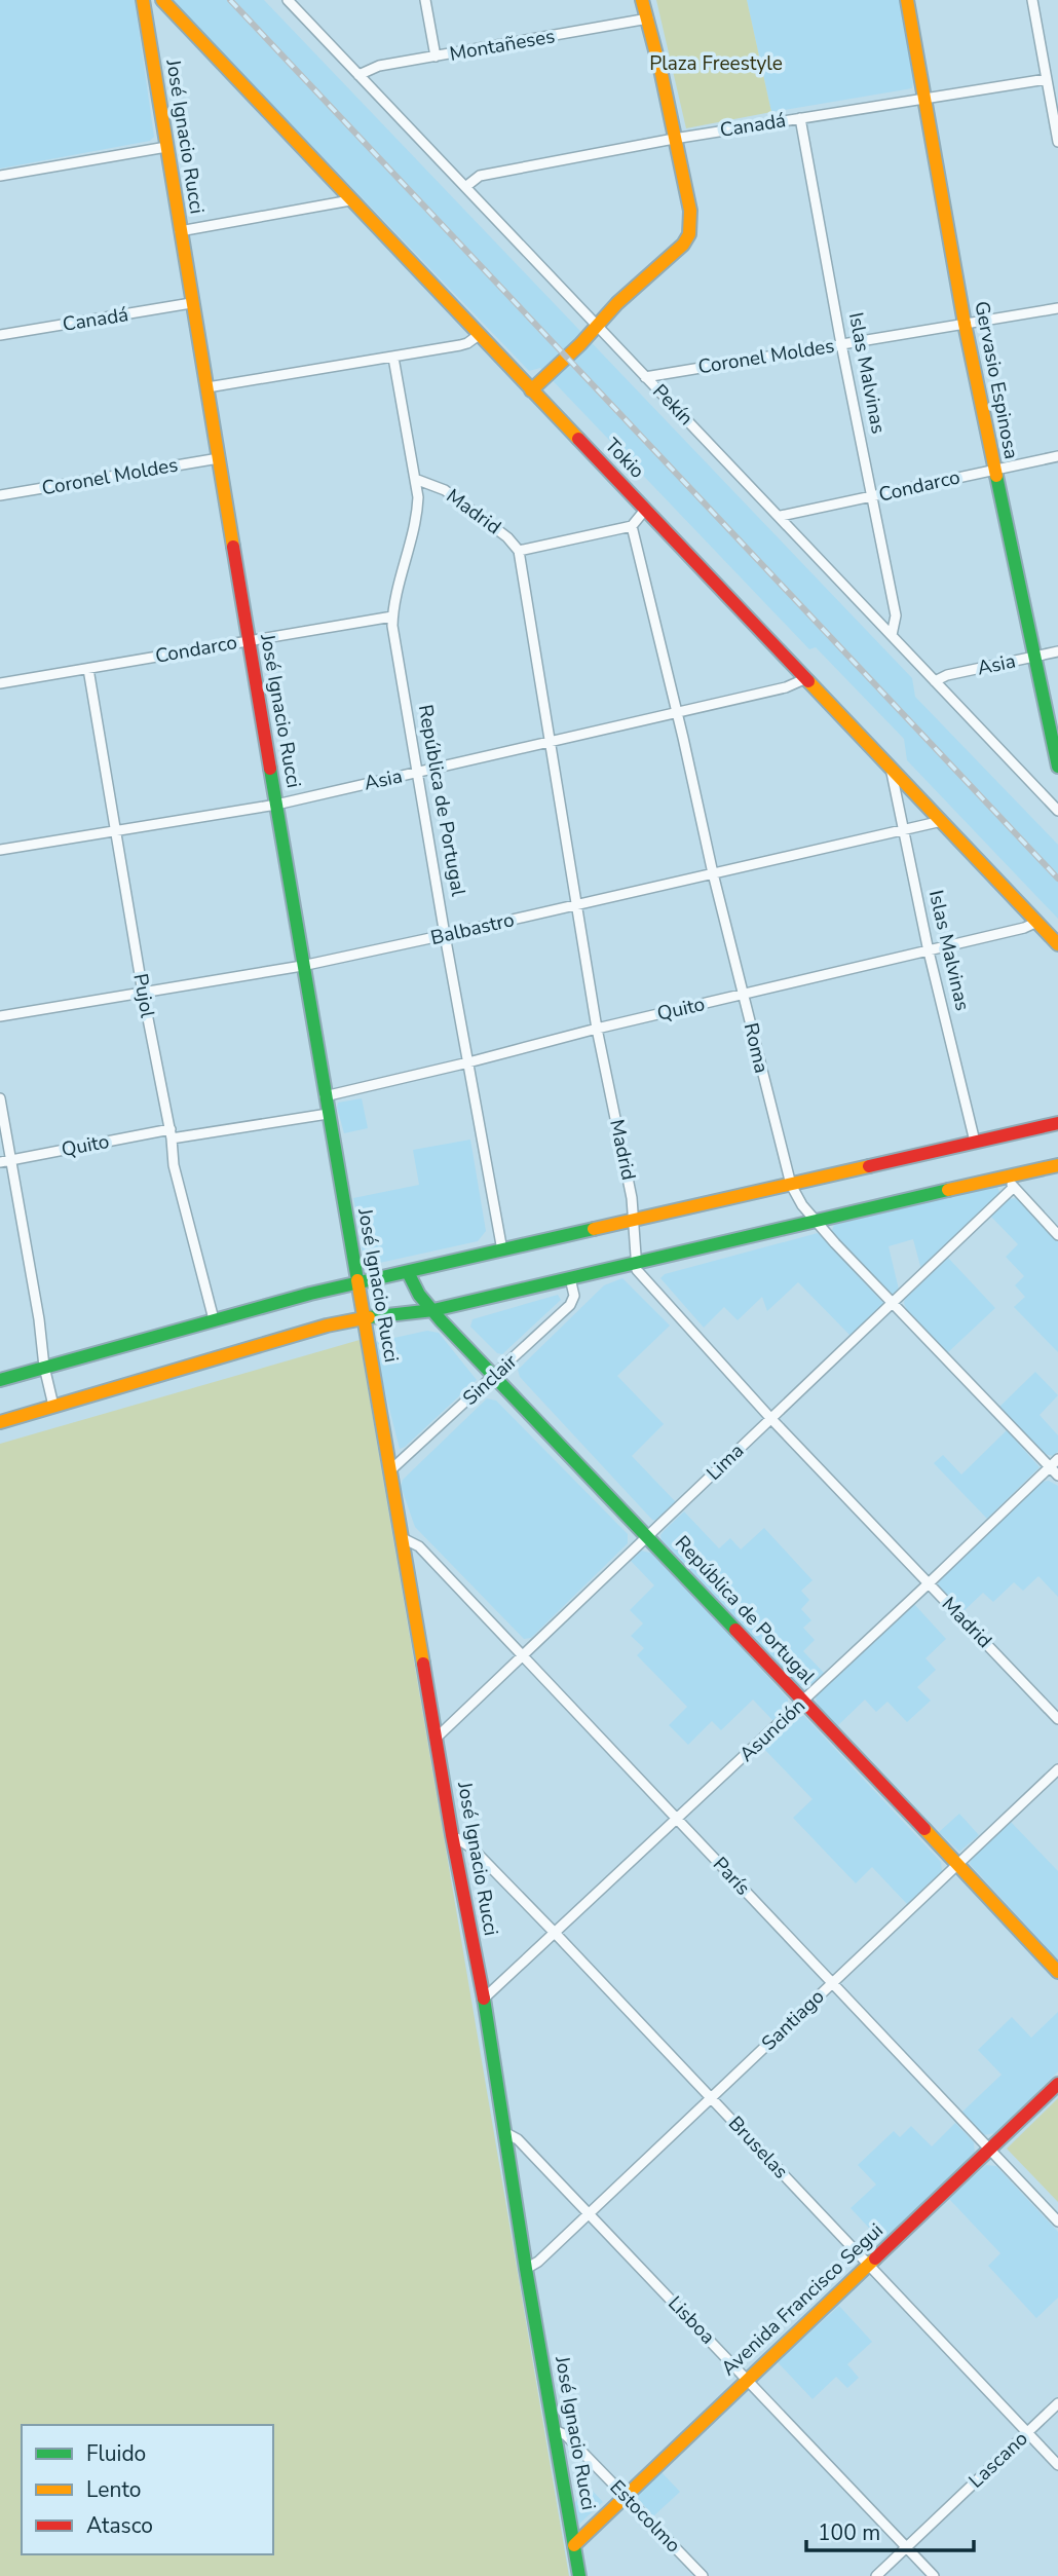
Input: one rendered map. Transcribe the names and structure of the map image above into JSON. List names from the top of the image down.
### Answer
{
  "streets": {
    "main road": [
      "José Ignacio Rucci",
      "Gervasio Espinosa",
      "Tokio",
      "República de Portugal",
      "Avenida Francisco Segui"
    ],
    "street": [
      "Montañeses",
      "Canadá",
      "Coronel Moldes",
      "Islas Malvinas",
      "Pekín",
      "Condarco",
      "Madrid",
      "Asia",
      "Balbastro",
      "Pujol",
      "Quito",
      "Roma",
      "Sinclair",
      "Lima",
      "Asunción",
      "París",
      "Santiago",
      "Bruselas",
      "Lisboa",
      "Lascano",
      "Estocolmo"
    ]
  },
  "crossings": [
    ["Montañeses", "Pekín"],
    ["Canadá", "José Ignacio Rucci"],
    ["Canadá", "Islas Malvinas"],
    ["Canadá", "Gervasio Espinosa"],
    ["Canadá", "Pekín"],
    ["José Ignacio Rucci", "Coronel Moldes"],
    ["José Ignacio Rucci", "Condarco"],
    ["José Ignacio Rucci", "Asia"],
    ["José Ignacio Rucci", "Balbastro"],
    ["José Ignacio Rucci", "Quito"],
    ["José Ignacio Rucci", "Sinclair"],
    ["José Ignacio Rucci", "Lima"],
    ["José Ignacio Rucci", "Asunción"],
    ["José Ignacio Rucci", "París"],
    ["José Ignacio Rucci", "Santiago"],
    ["José Ignacio Rucci", "Bruselas"],
    ["José Ignacio Rucci", "Avenida Francisco Segui"],
    ["José Ignacio Rucci", "Lisboa"],
    ["José Ignacio Rucci", "Estocolmo"],
    ["Coronel Moldes", "Islas Malvinas"],
    ["Coronel Moldes", "Gervasio Espinosa"],
    ["Coronel Moldes", "Pekín"],
    ["Islas Malvinas", "Pekín"],
    ["Islas Malvinas", "Tokio"],
    ["Islas Malvinas", "Condarco"],
    ["Islas Malvinas", "Balbastro"],
    ["Islas Malvinas", "Quito"],
    ["Gervasio Espinosa", "Condarco"],
    ["Gervasio Espinosa", "Asia"],
    ["Pekín", "Condarco"],
    ["Pekín", "Asia"],
    ["Tokio", "Asia"],
    ["Tokio", "Balbastro"],
    ["Tokio", "Quito"],
    ["Condarco", "República de Portugal"],
    ["Condarco", "Pujol"],
    ["Madrid", "Asia"],
    ["Madrid", "República de Portugal"],
    ["Madrid", "Balbastro"],
    ["Madrid", "Quito"],
    ["Madrid", "Lima"],
    ["Madrid", "Asunción"],
    ["Asia", "República de Portugal"],
    ["Asia", "Pujol"],
    ["Asia", "Roma"],
    ["República de Portugal", "Balbastro"],
    ["República de Portugal", "Quito"],
    ["República de Portugal", "Sinclair"],
    ["República de Portugal", "Lima"],
    ["República de Portugal", "Asunción"],
    ["República de Portugal", "Santiago"],
    ["Balbastro", "Pujol"],
    ["Balbastro", "Roma"],
    ["Pujol", "Quito"],
    ["Quito", "Roma"],
    ["Roma", "Lima"],
    ["Roma", "Asunción"],
    ["Lima", "París"],
    ["Asunción", "París"],
    ["Asunción", "Bruselas"],
    ["París", "Santiago"],
    ["París", "Avenida Francisco Segui"],
    ["Santiago", "Bruselas"],
    ["Santiago", "Lisboa"],
    ["Bruselas", "Avenida Francisco Segui"],
    ["Bruselas", "Lascano"],
    ["Avenida Francisco Segui", "Lisboa"],
    ["Avenida Francisco Segui", "Estocolmo"],
    ["Lisboa", "Lascano"]
  ],
  "parks": ["Plaza Freestyle"],
  "legend": ["Fluido", "Lento", "Atasco"],
  "scale_bar": "100 m"
}
